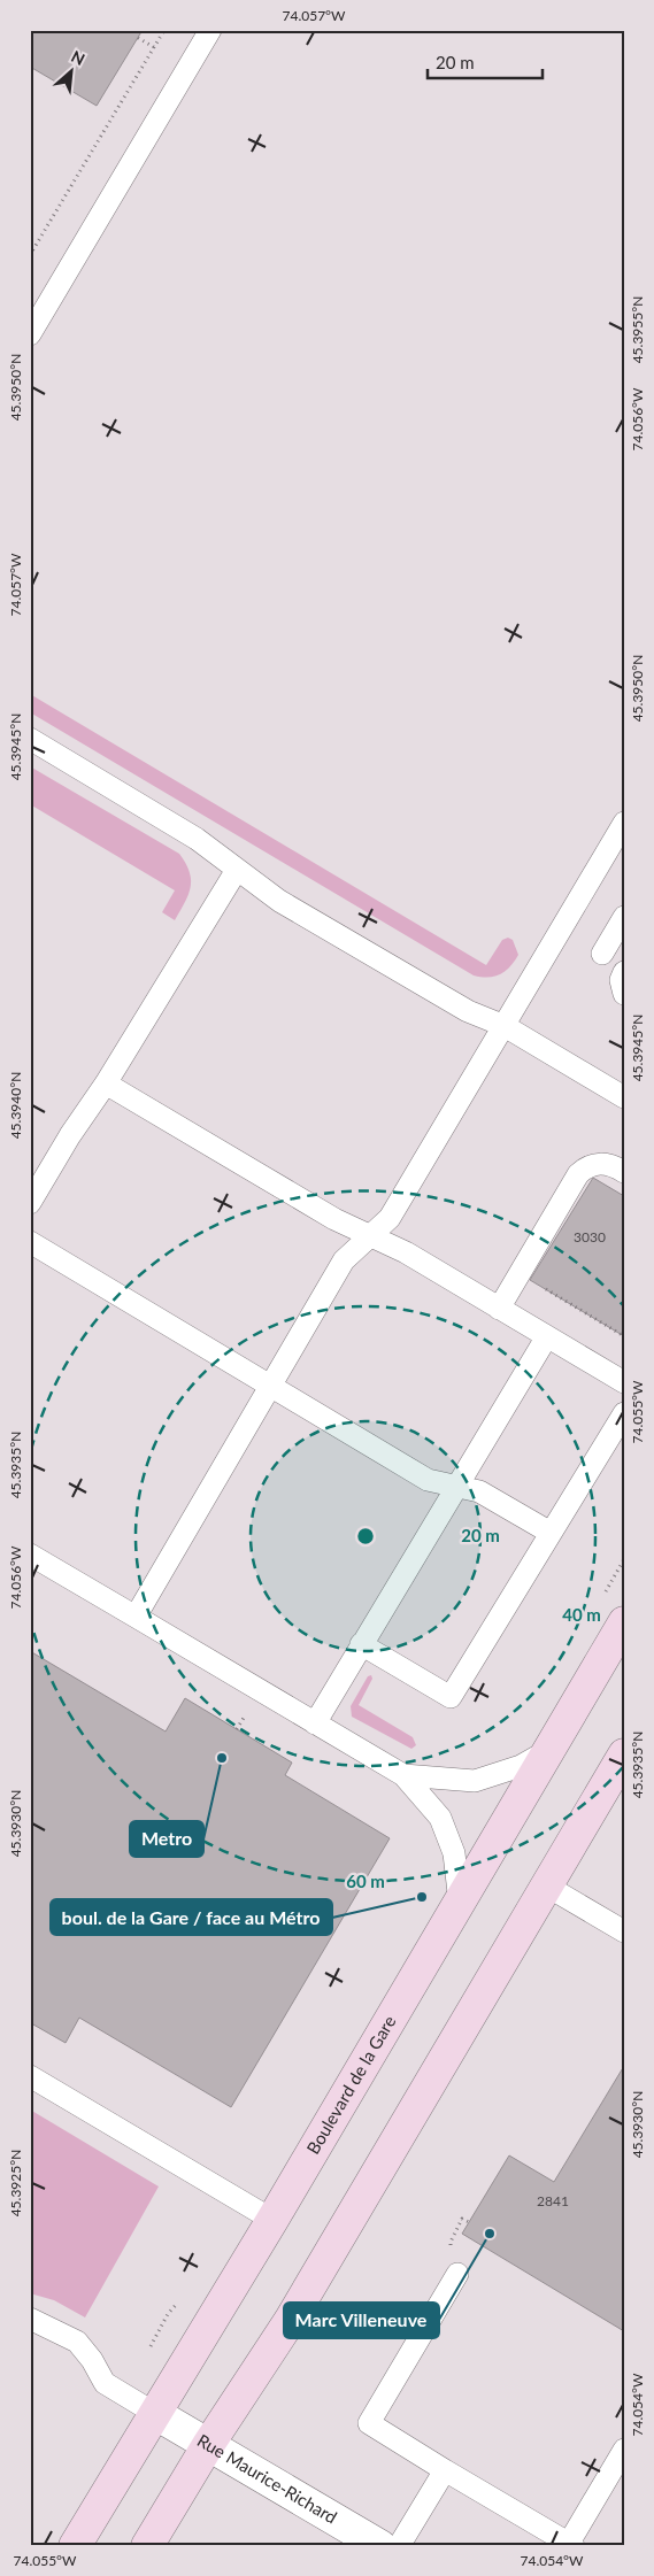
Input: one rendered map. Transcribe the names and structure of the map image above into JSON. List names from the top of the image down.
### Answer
{
  "streets": {
    "main road": ["Boulevard de la Gare"],
    "street": ["Rue Maurice-Richard"]
  },
  "crossings": [
    ["Boulevard de la Gare", "Rue Maurice-Richard"]
  ],
  "places": ["Metro", "boul. de la Gare / face au Métro", "Marc Villeneuve"],
  "house_numbers": ["3030", "2841"],
  "scale_bar": "20 m",
  "north": "top right",
  "coordinates": [
    "74.057°W",
    "45.3955°N",
    "45.3950°N",
    "74.056°W",
    "45.3945°N",
    "45.3940°N",
    "74.055°W",
    "45.3935°N",
    "45.3930°N",
    "45.3925°N",
    "74.054°W"
  ],
  "rings": ["20 m", "40 m", "60 m"]
}
